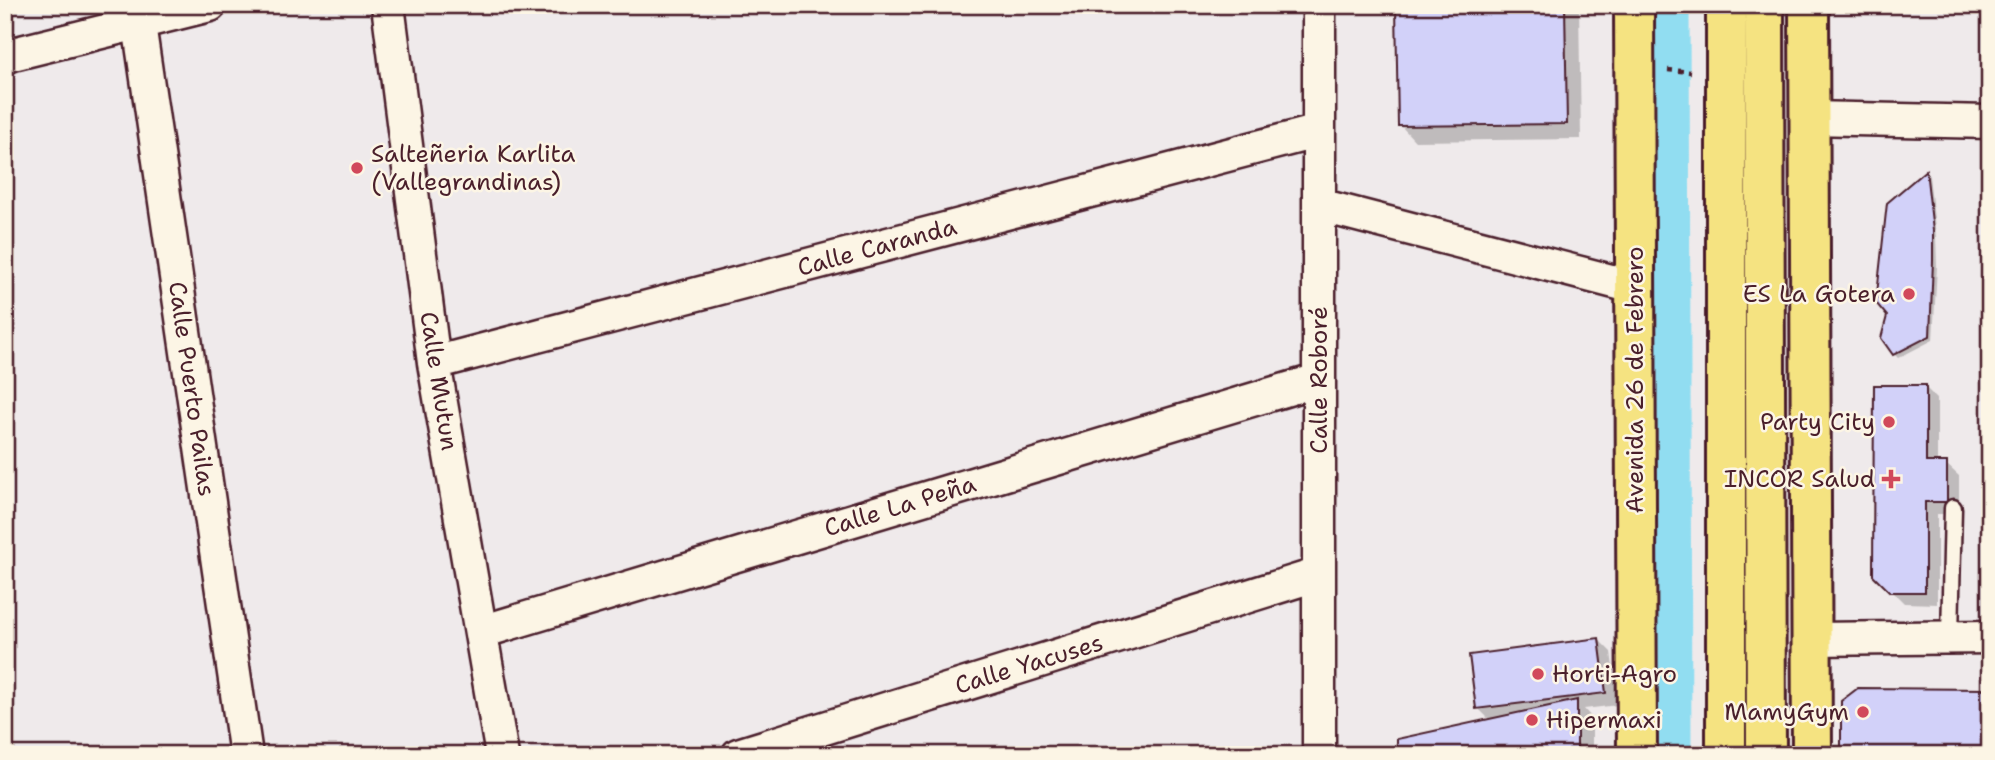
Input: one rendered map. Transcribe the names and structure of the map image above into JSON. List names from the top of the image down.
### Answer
{
  "streets": {
    "main road": ["Avenida 26 de Febrero"],
    "street": [
      "Calle Caranda",
      "Calle Roboré",
      "Calle Mutun",
      "Calle Puerto Pailas",
      "Calle La Peña",
      "Calle Yacuses"
    ]
  },
  "crossings": [
    ["Calle Caranda", "Calle Roboré"],
    ["Calle Caranda", "Calle Mutun"],
    ["Calle Roboré", "Calle La Peña"],
    ["Calle Roboré", "Calle Yacuses"],
    ["Calle Mutun", "Calle La Peña"]
  ],
  "places": {
    "other": [
      "Salteñeria Karlita (Vallegrandinas)",
      "ES La Gotera",
      "Party City",
      "Horti-Agro",
      "MamyGym",
      "Hipermaxi"
    ],
    "health": ["INCOR Salud"]
  }
}
